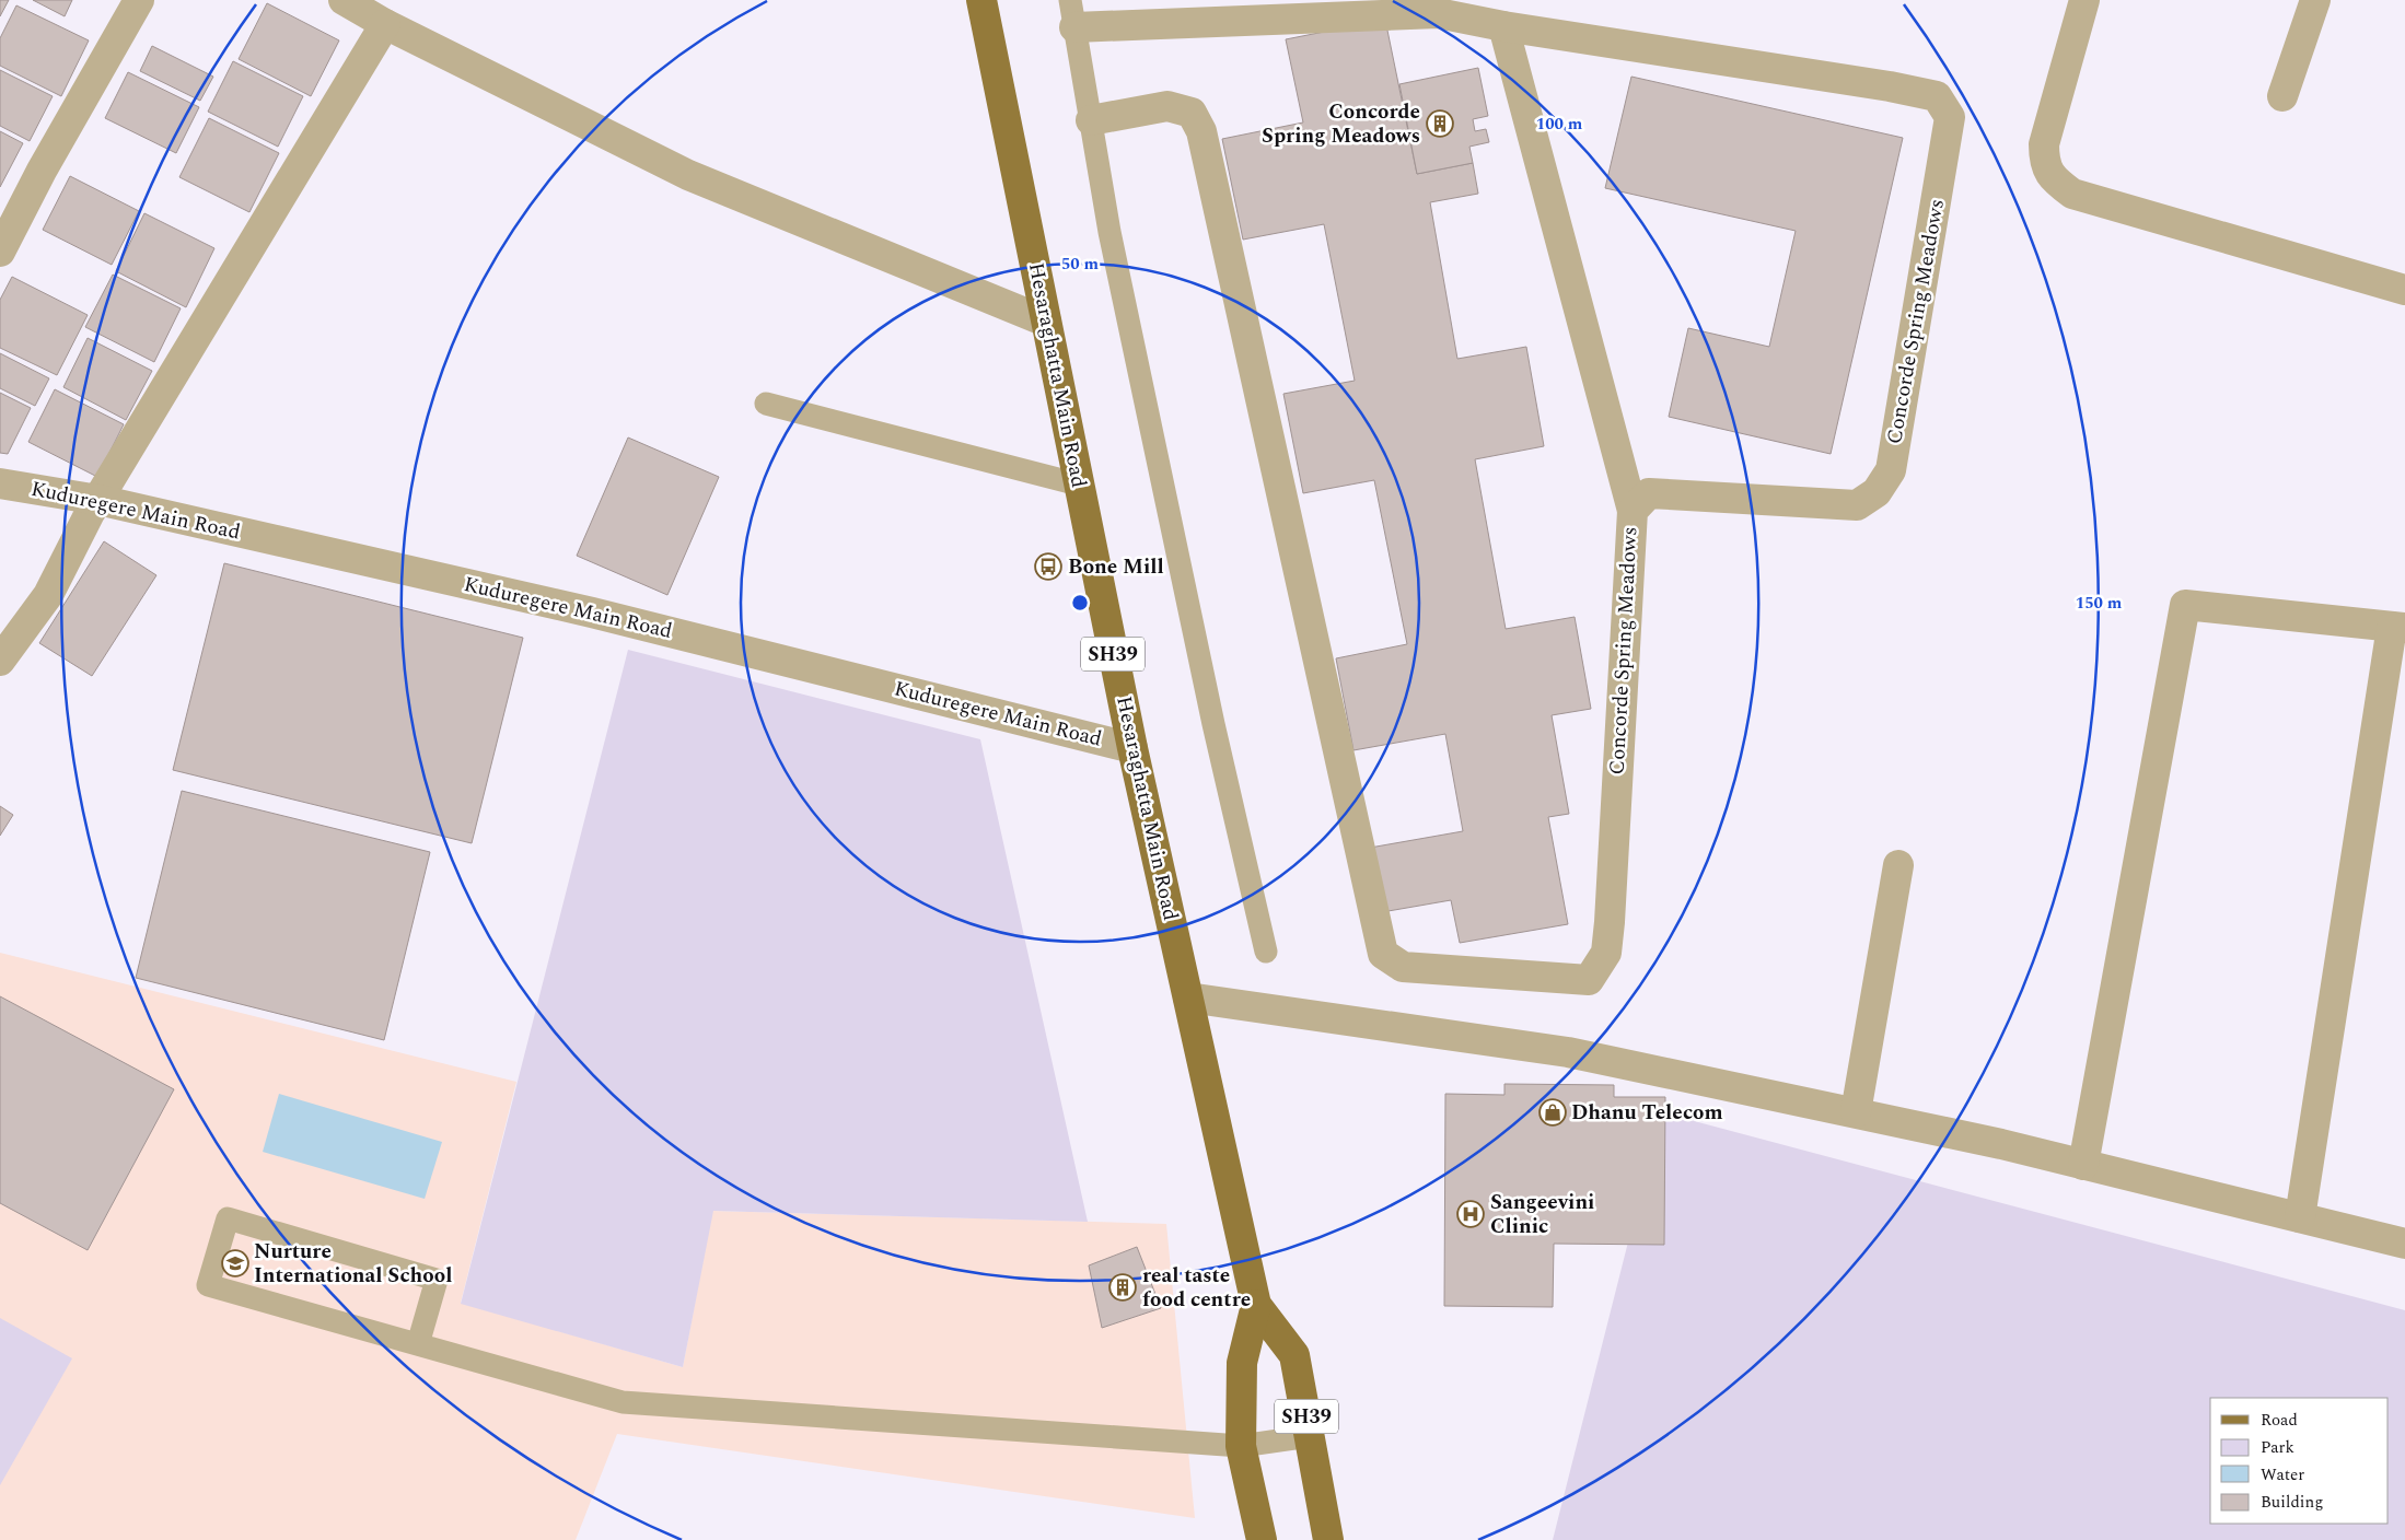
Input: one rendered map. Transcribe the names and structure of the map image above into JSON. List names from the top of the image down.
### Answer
{
  "streets": {
    "main road": ["Hesaraghatta Main Road", "SH39"],
    "street": ["Concorde Spring Meadows", "Kuduregere Main Road"]
  },
  "crossings": [
    ["Hesaraghatta Main Road", "Kuduregere Main Road"]
  ],
  "places": {
    "building": ["Concorde Spring Meadows", "real taste food centre"],
    "bus stop": ["Bone Mill"],
    "shop": ["Dhanu Telecom"],
    "hospital": ["Sangeevini Clinic"],
    "school or university": ["Nurture International School"]
  },
  "legend": [
    "Road",
    "Park",
    "Water",
    "Building"
  ],
  "rings": ["100 m", "50 m", "150 m"]
}
